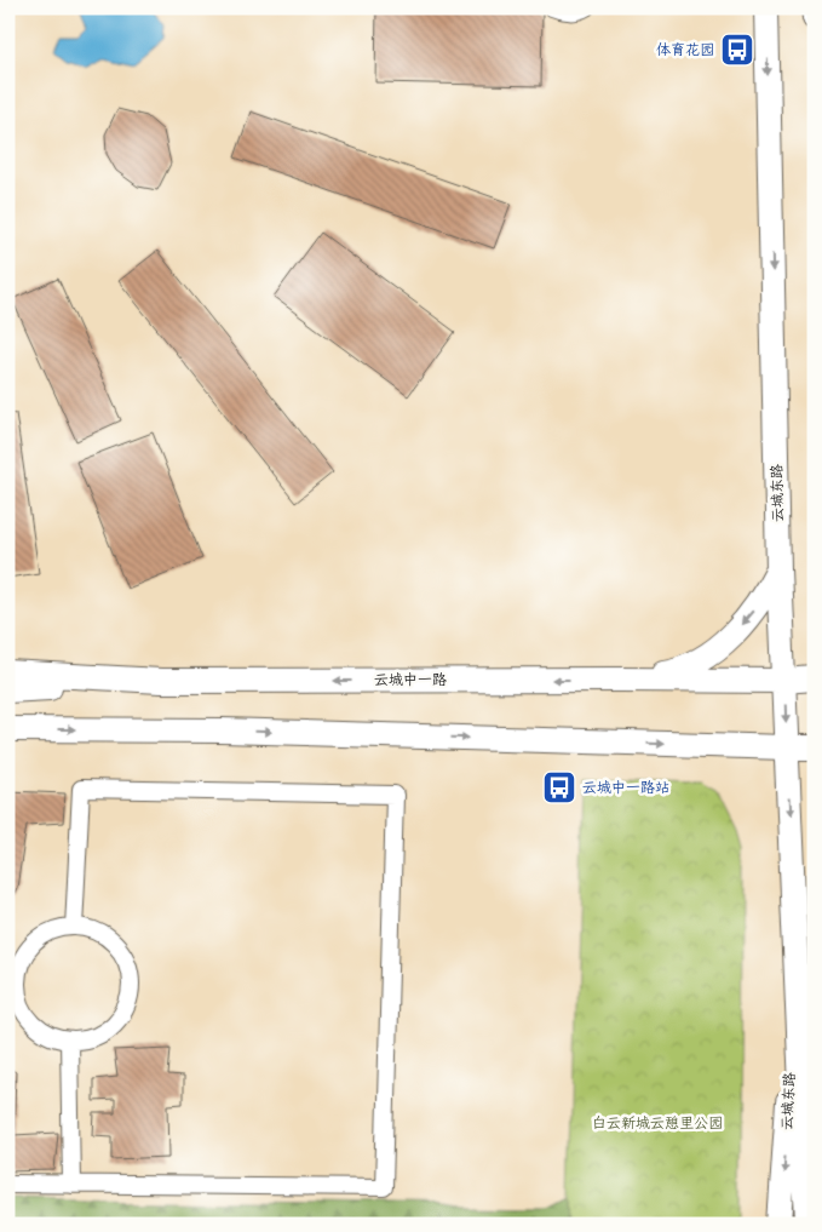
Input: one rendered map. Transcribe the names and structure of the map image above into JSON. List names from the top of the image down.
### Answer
{
  "streets": {
    "main road": ["云城东路", "云城中一路"]
  },
  "crossings": [
    ["云城东路", "云城中一路"]
  ],
  "one_way": ["云城东路"],
  "parks": ["白云新城云憩里公园"],
  "places": {
    "bus stop": ["体育花园", "云城中一路站"]
  }
}
